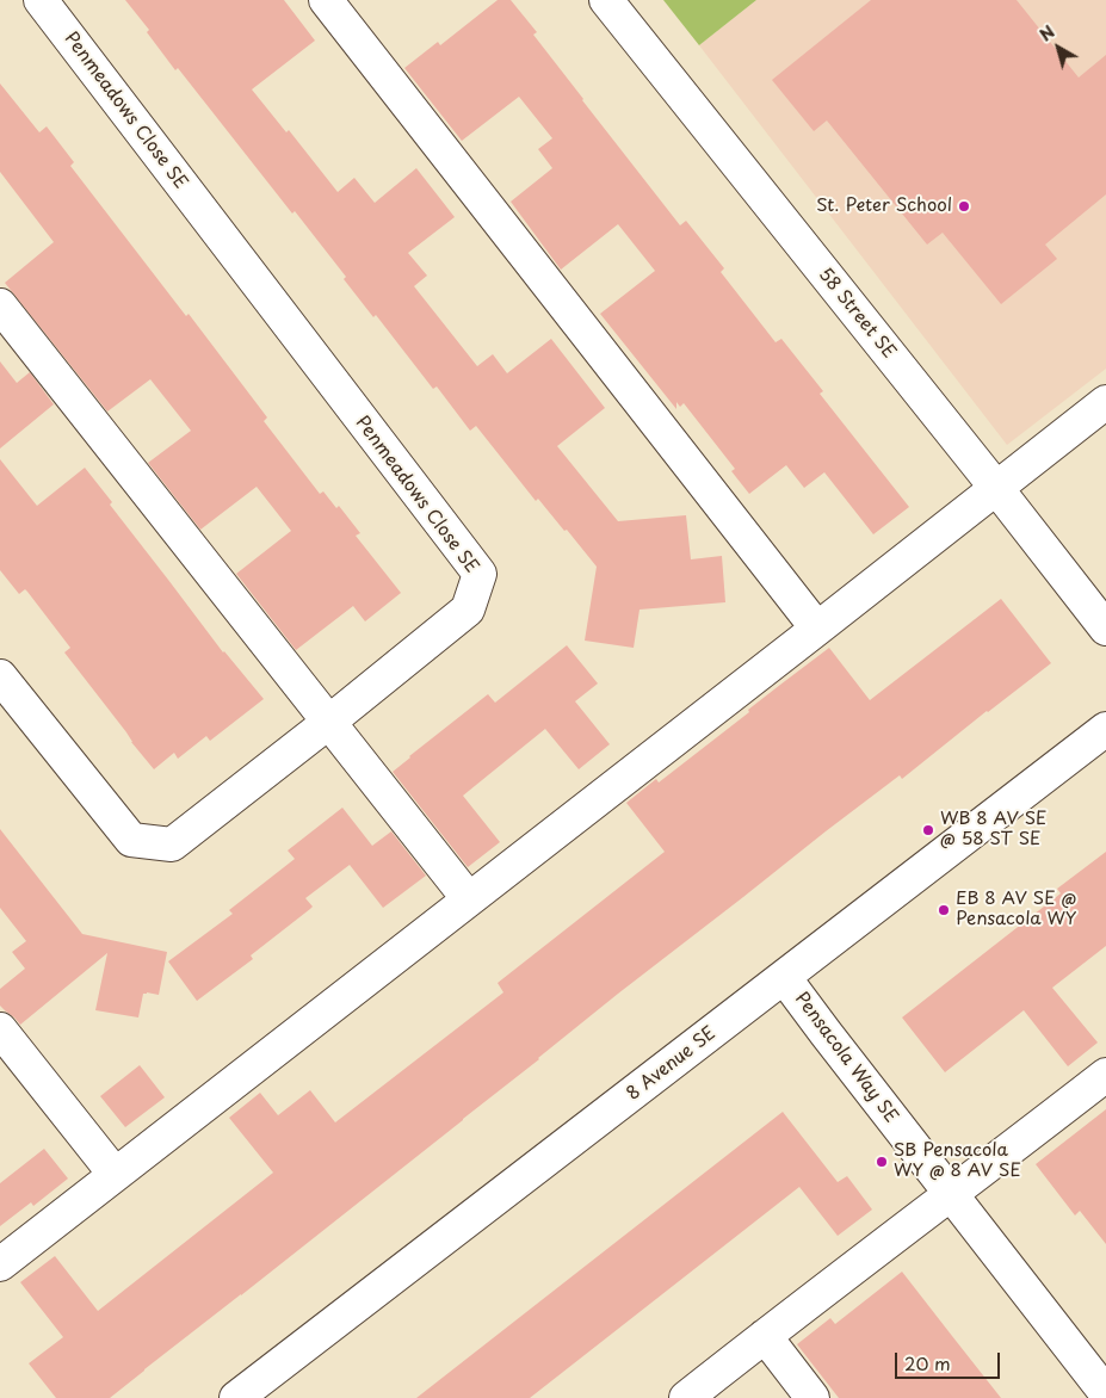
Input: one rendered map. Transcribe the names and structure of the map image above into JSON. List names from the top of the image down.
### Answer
{
  "streets": {
    "street": [
      "Penmeadows Close SE",
      "58 Street SE",
      "Pensacola Way SE",
      "8 Avenue SE"
    ]
  },
  "crossings": [
    ["Pensacola Way SE", "8 Avenue SE"]
  ],
  "places": [
    "St. Peter School",
    "WB 8 AV SE @ 58 ST SE",
    "EB 8 AV SE @ Pensacola WY",
    "SB Pensacola WY @ 8 AV SE"
  ],
  "scale_bar": "20 m",
  "north": "top left"
}
